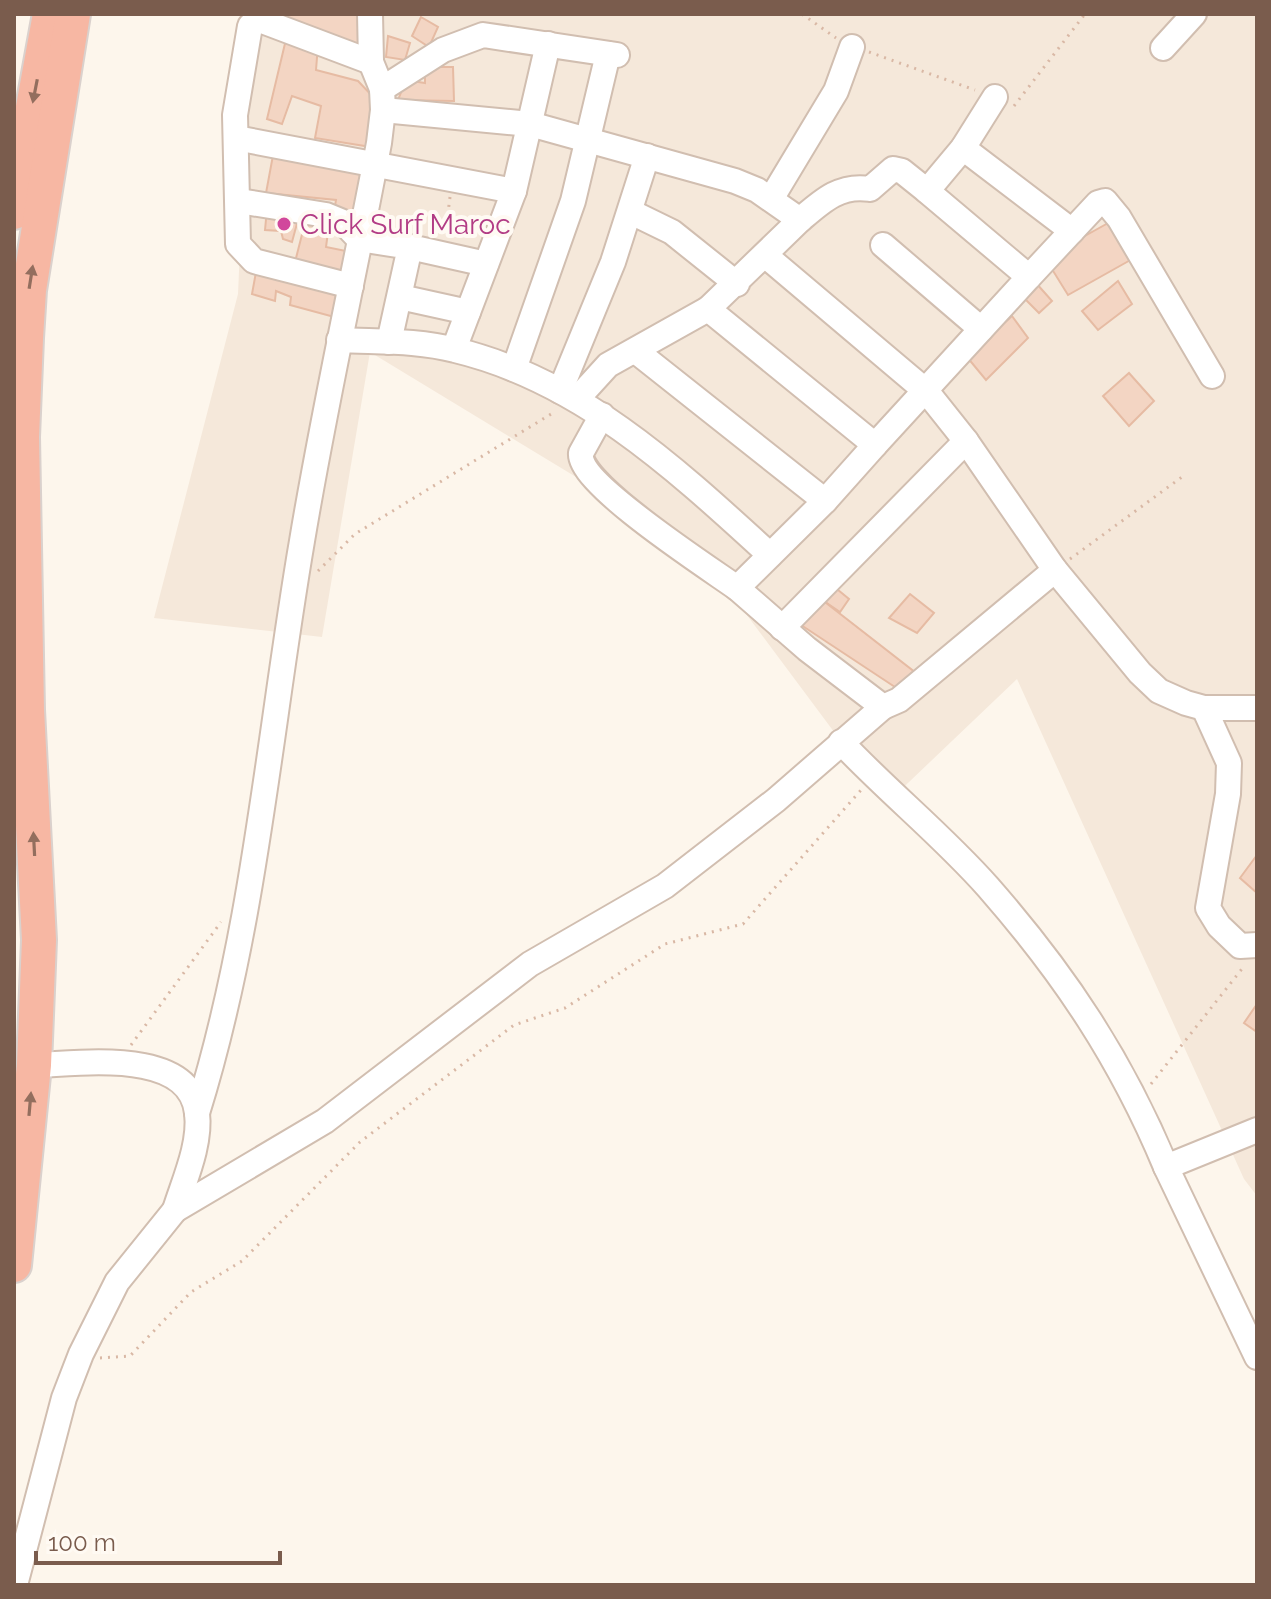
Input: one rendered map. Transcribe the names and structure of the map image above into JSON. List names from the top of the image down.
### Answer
{
  "places": ["Click Surf Maroc"],
  "scale_bar": "100 m"
}
